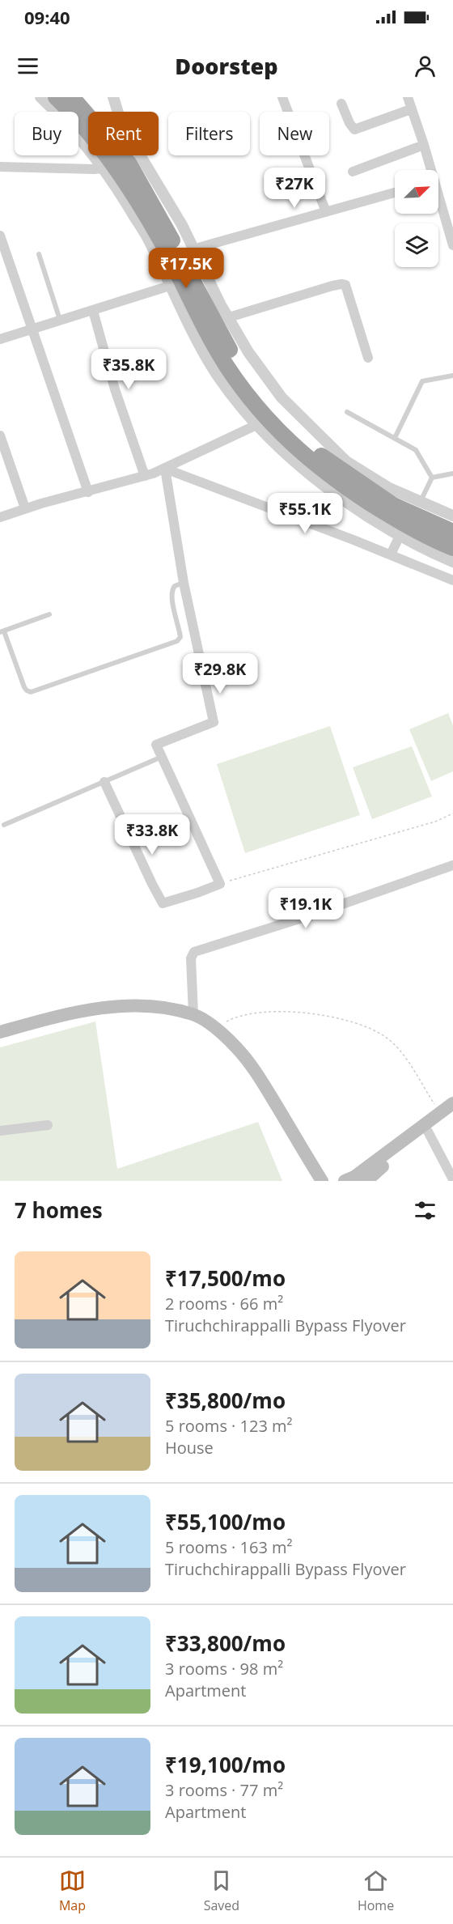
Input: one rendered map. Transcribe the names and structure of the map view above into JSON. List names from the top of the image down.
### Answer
{
  "north": "top right",
  "page": {
    "status": "09:40",
    "header": "Doorstep",
    "chip": [
      "Buy",
      "Rent",
      "Filters",
      "New"
    ],
    "price": [
      "₹27K",
      "₹17.5K",
      "₹35.8K",
      "₹55.1K",
      "₹29.8K",
      "₹33.8K",
      "₹19.1K"
    ],
    "heading": "7 homes",
    "list": [
      {
        "name": "₹17,500/mo",
        "note": "2 rooms · 66 m² · Tiruchchirappalli Bypass Flyover"
      },
      {
        "name": "₹35,800/mo",
        "note": "5 rooms · 123 m² · House"
      },
      {
        "name": "₹55,100/mo",
        "note": "5 rooms · 163 m² · Tiruchchirappalli Bypass Flyover"
      },
      {
        "name": "₹33,800/mo",
        "note": "3 rooms · 98 m² · Apartment"
      },
      {
        "name": "₹19,100/mo",
        "note": "3 rooms · 77 m² · Apartment"
      }
    ],
    "tabs": ["Map", "Saved", "Home"]
  }
}
